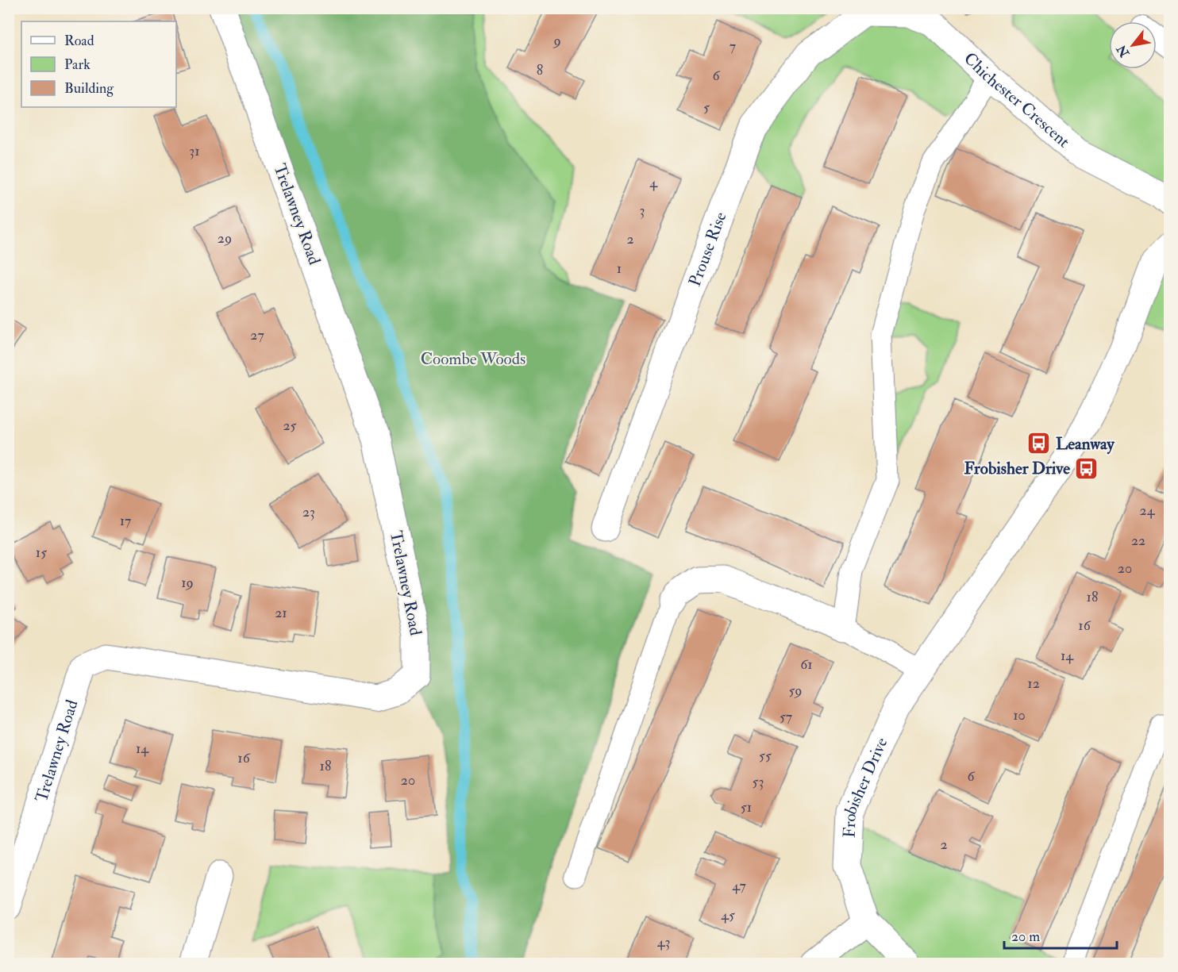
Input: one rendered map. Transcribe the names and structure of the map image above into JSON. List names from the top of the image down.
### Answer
{
  "streets": {
    "street": [
      "Chichester Crescent",
      "Trelawney Road",
      "Prouse Rise",
      "Frobisher Drive"
    ]
  },
  "crossings": [
    ["Chichester Crescent", "Prouse Rise"]
  ],
  "parks": ["Coombe Woods"],
  "places": {
    "bus stop": ["Leanway", "Frobisher Drive"]
  },
  "house_numbers": [
    "9",
    "7",
    "8",
    "6",
    "5",
    "31",
    "4",
    "3",
    "29",
    "2",
    "1",
    "27",
    "25",
    "24",
    "23",
    "17",
    "22",
    "15",
    "20",
    "19",
    "18",
    "21",
    "16",
    "14",
    "61",
    "12",
    "59",
    "10",
    "57",
    "14",
    "55",
    "16",
    "18",
    "6",
    "20",
    "53",
    "51",
    "2",
    "47",
    "45",
    "43"
  ],
  "legend": ["Road", "Park", "Building"],
  "scale_bar": "20 m",
  "north": "bottom left"
}
